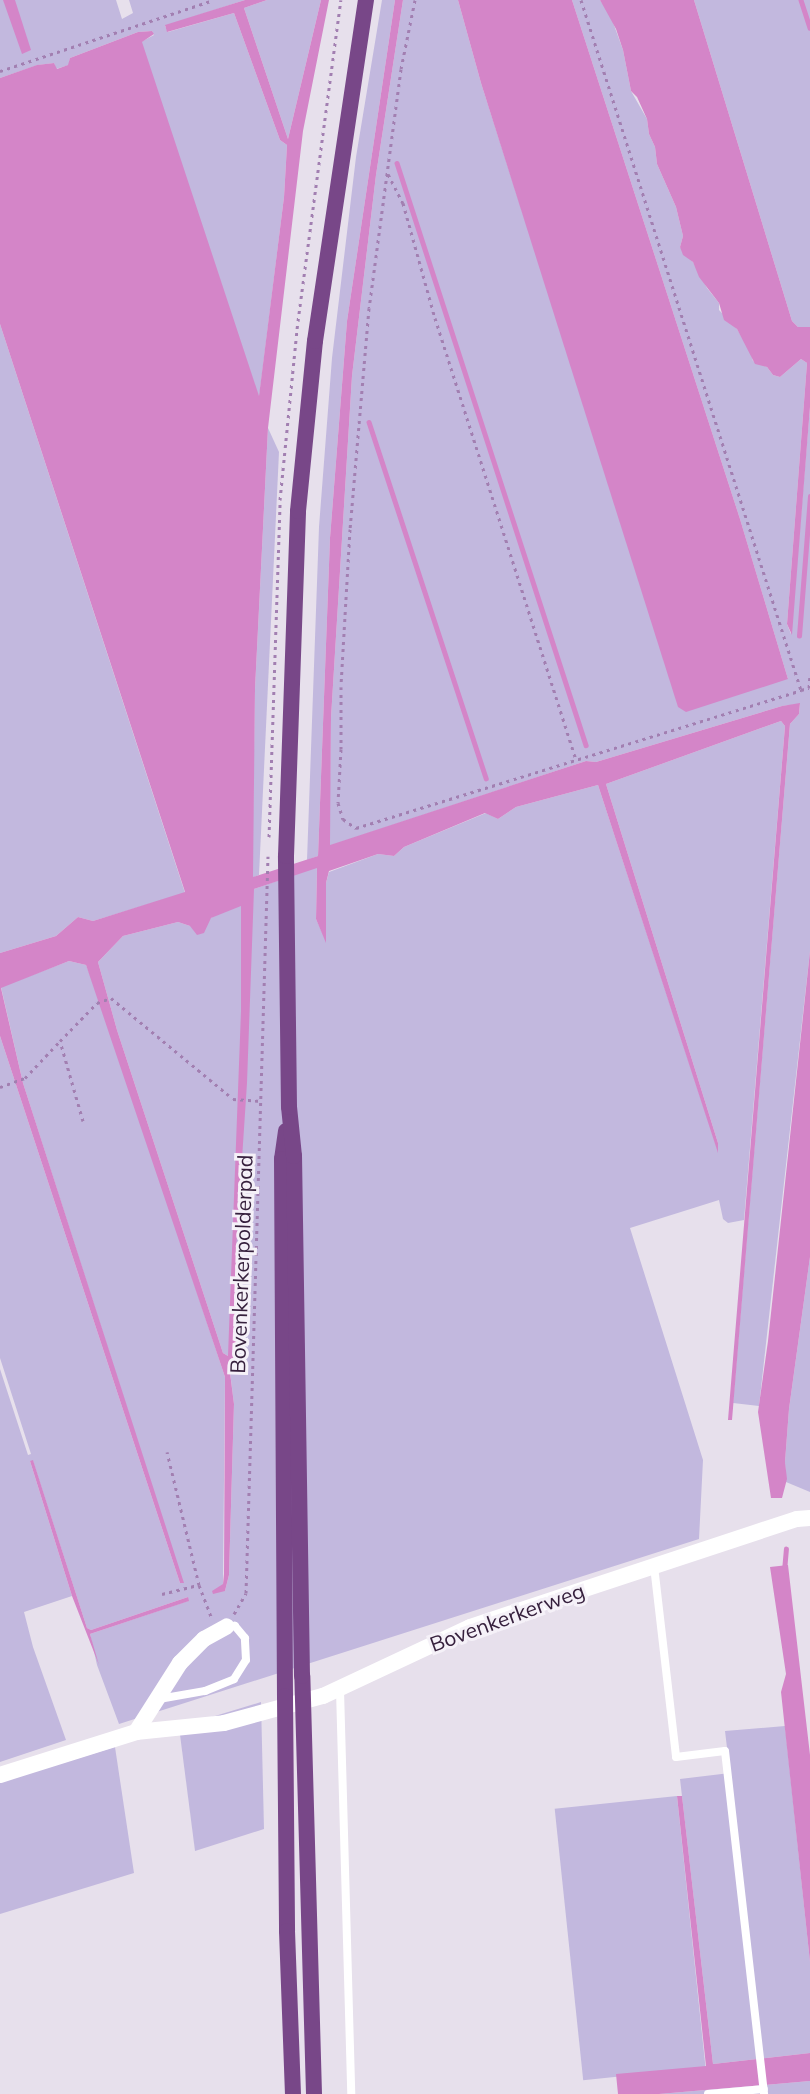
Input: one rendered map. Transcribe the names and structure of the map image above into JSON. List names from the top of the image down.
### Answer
{
  "streets": {
    "street": ["Bovenkerkerweg"],
    "path": ["Bovenkerkerpolderpad"]
  }
}
